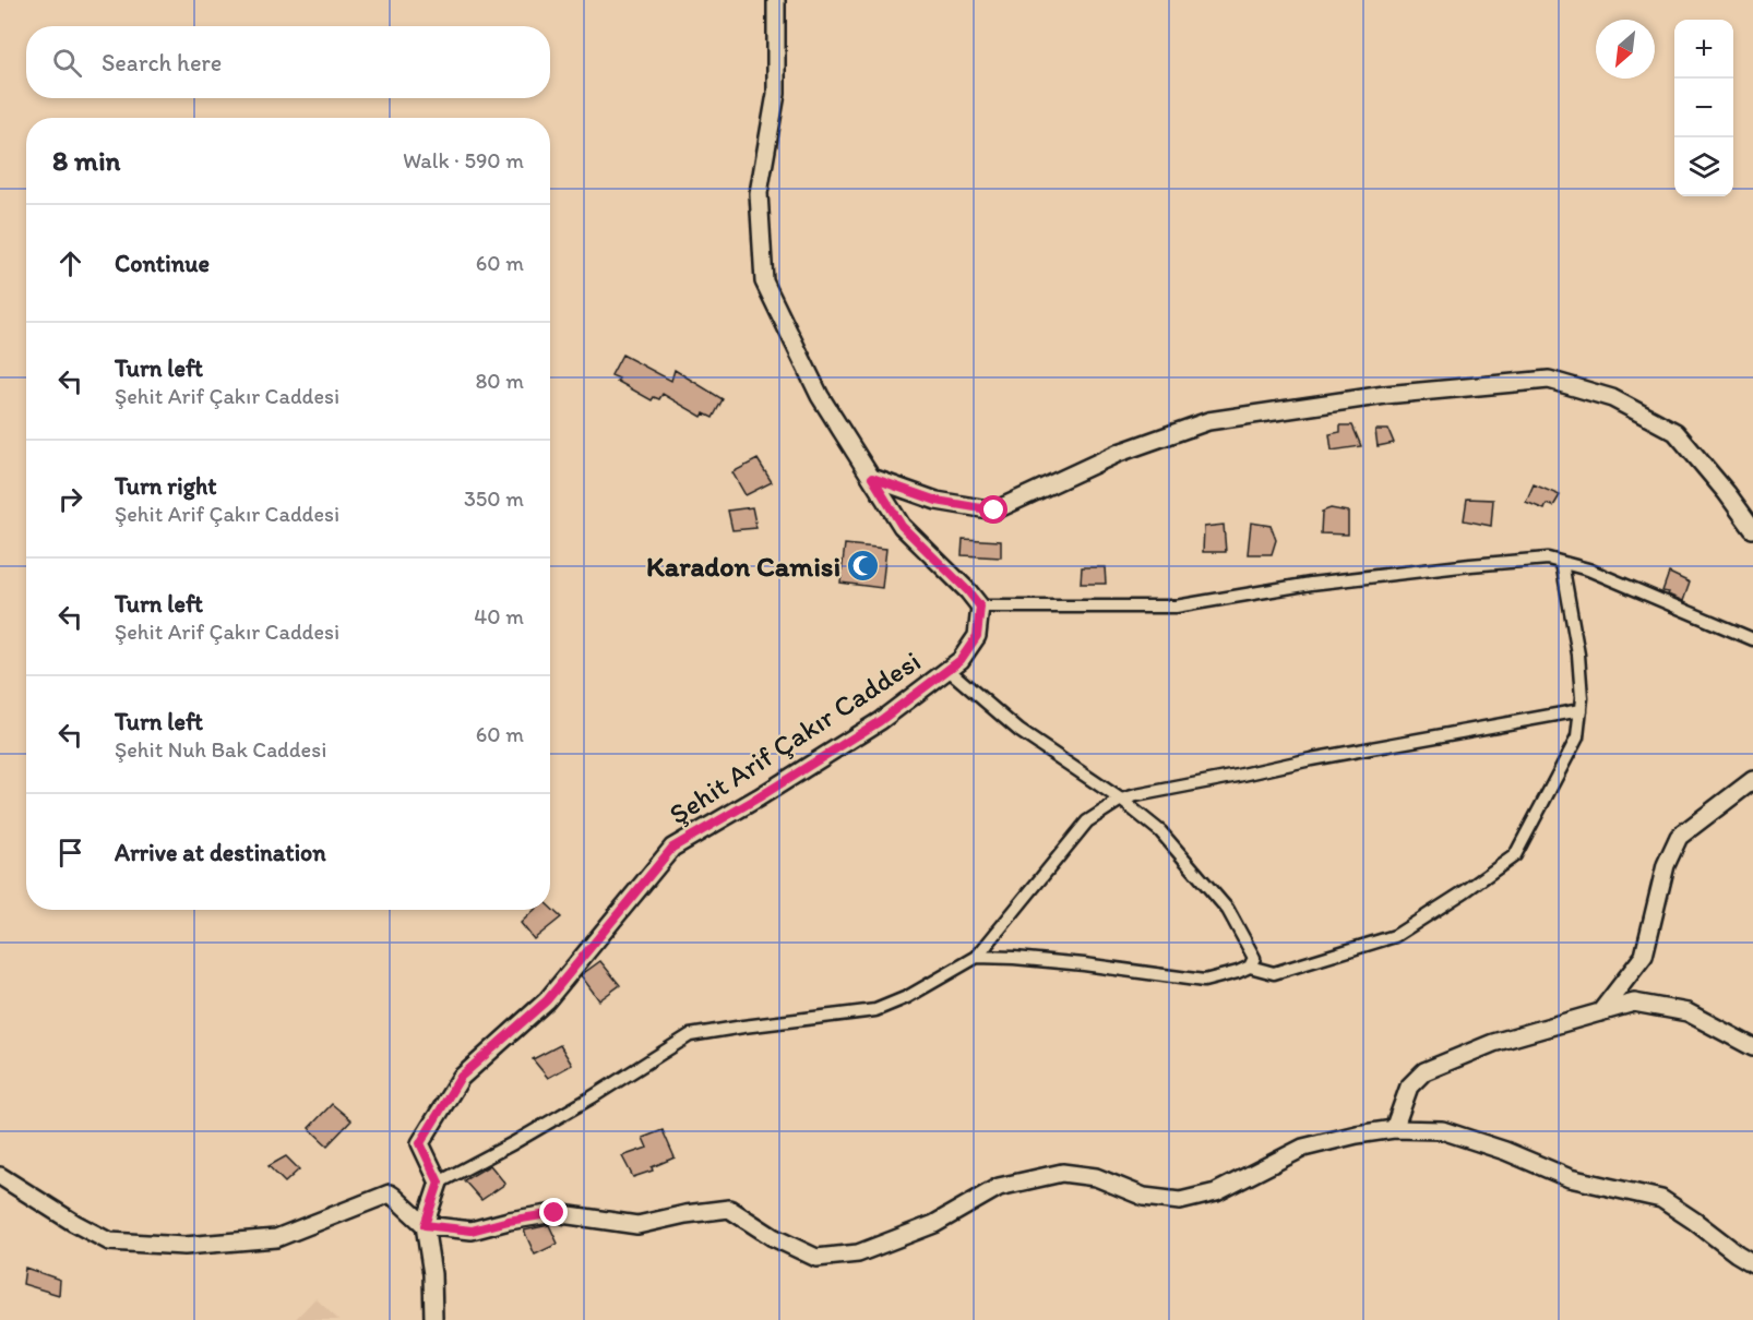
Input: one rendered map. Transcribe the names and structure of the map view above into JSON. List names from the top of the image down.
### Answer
{
  "streets": {
    "street": ["Şehit Arif Çakır Caddesi"]
  },
  "places": {
    "mosque": ["Karadon Camisi"]
  },
  "north": "bottom left",
  "page": {
    "map_buttons": ["+", "−"],
    "search": "Search here",
    "heading": ["8 min", "Walk · 590 m"],
    "list": [
      ["Continue", "60 m"],
      ["Turn left", "Şehit Arif Çakır Caddesi", "80 m"],
      ["Turn right", "Şehit Arif Çakır Caddesi", "350 m"],
      ["Turn left", "Şehit Arif Çakır Caddesi", "40 m"],
      ["Turn left", "Şehit Nuh Bak Caddesi", "60 m"],
      "Arrive at destination"
    ]
  }
}
